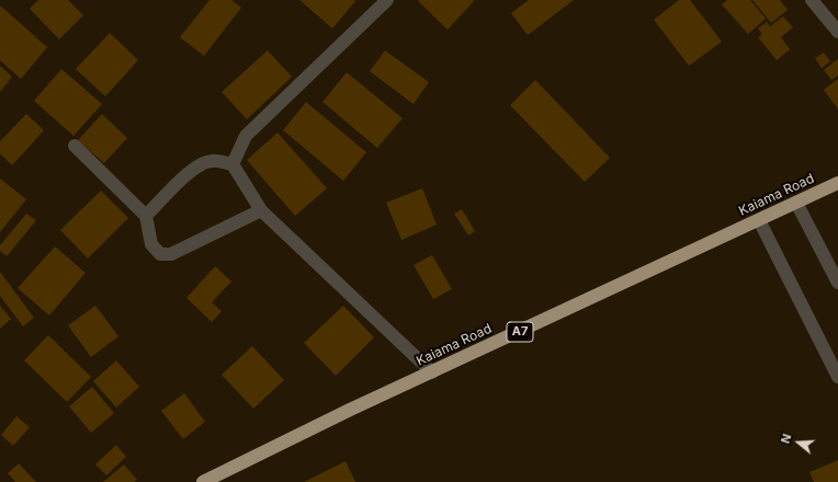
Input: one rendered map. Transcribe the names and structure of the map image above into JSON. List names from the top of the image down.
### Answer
{
  "streets": {
    "highway": ["Kaiama Road", "A7"]
  },
  "north": "left"
}
